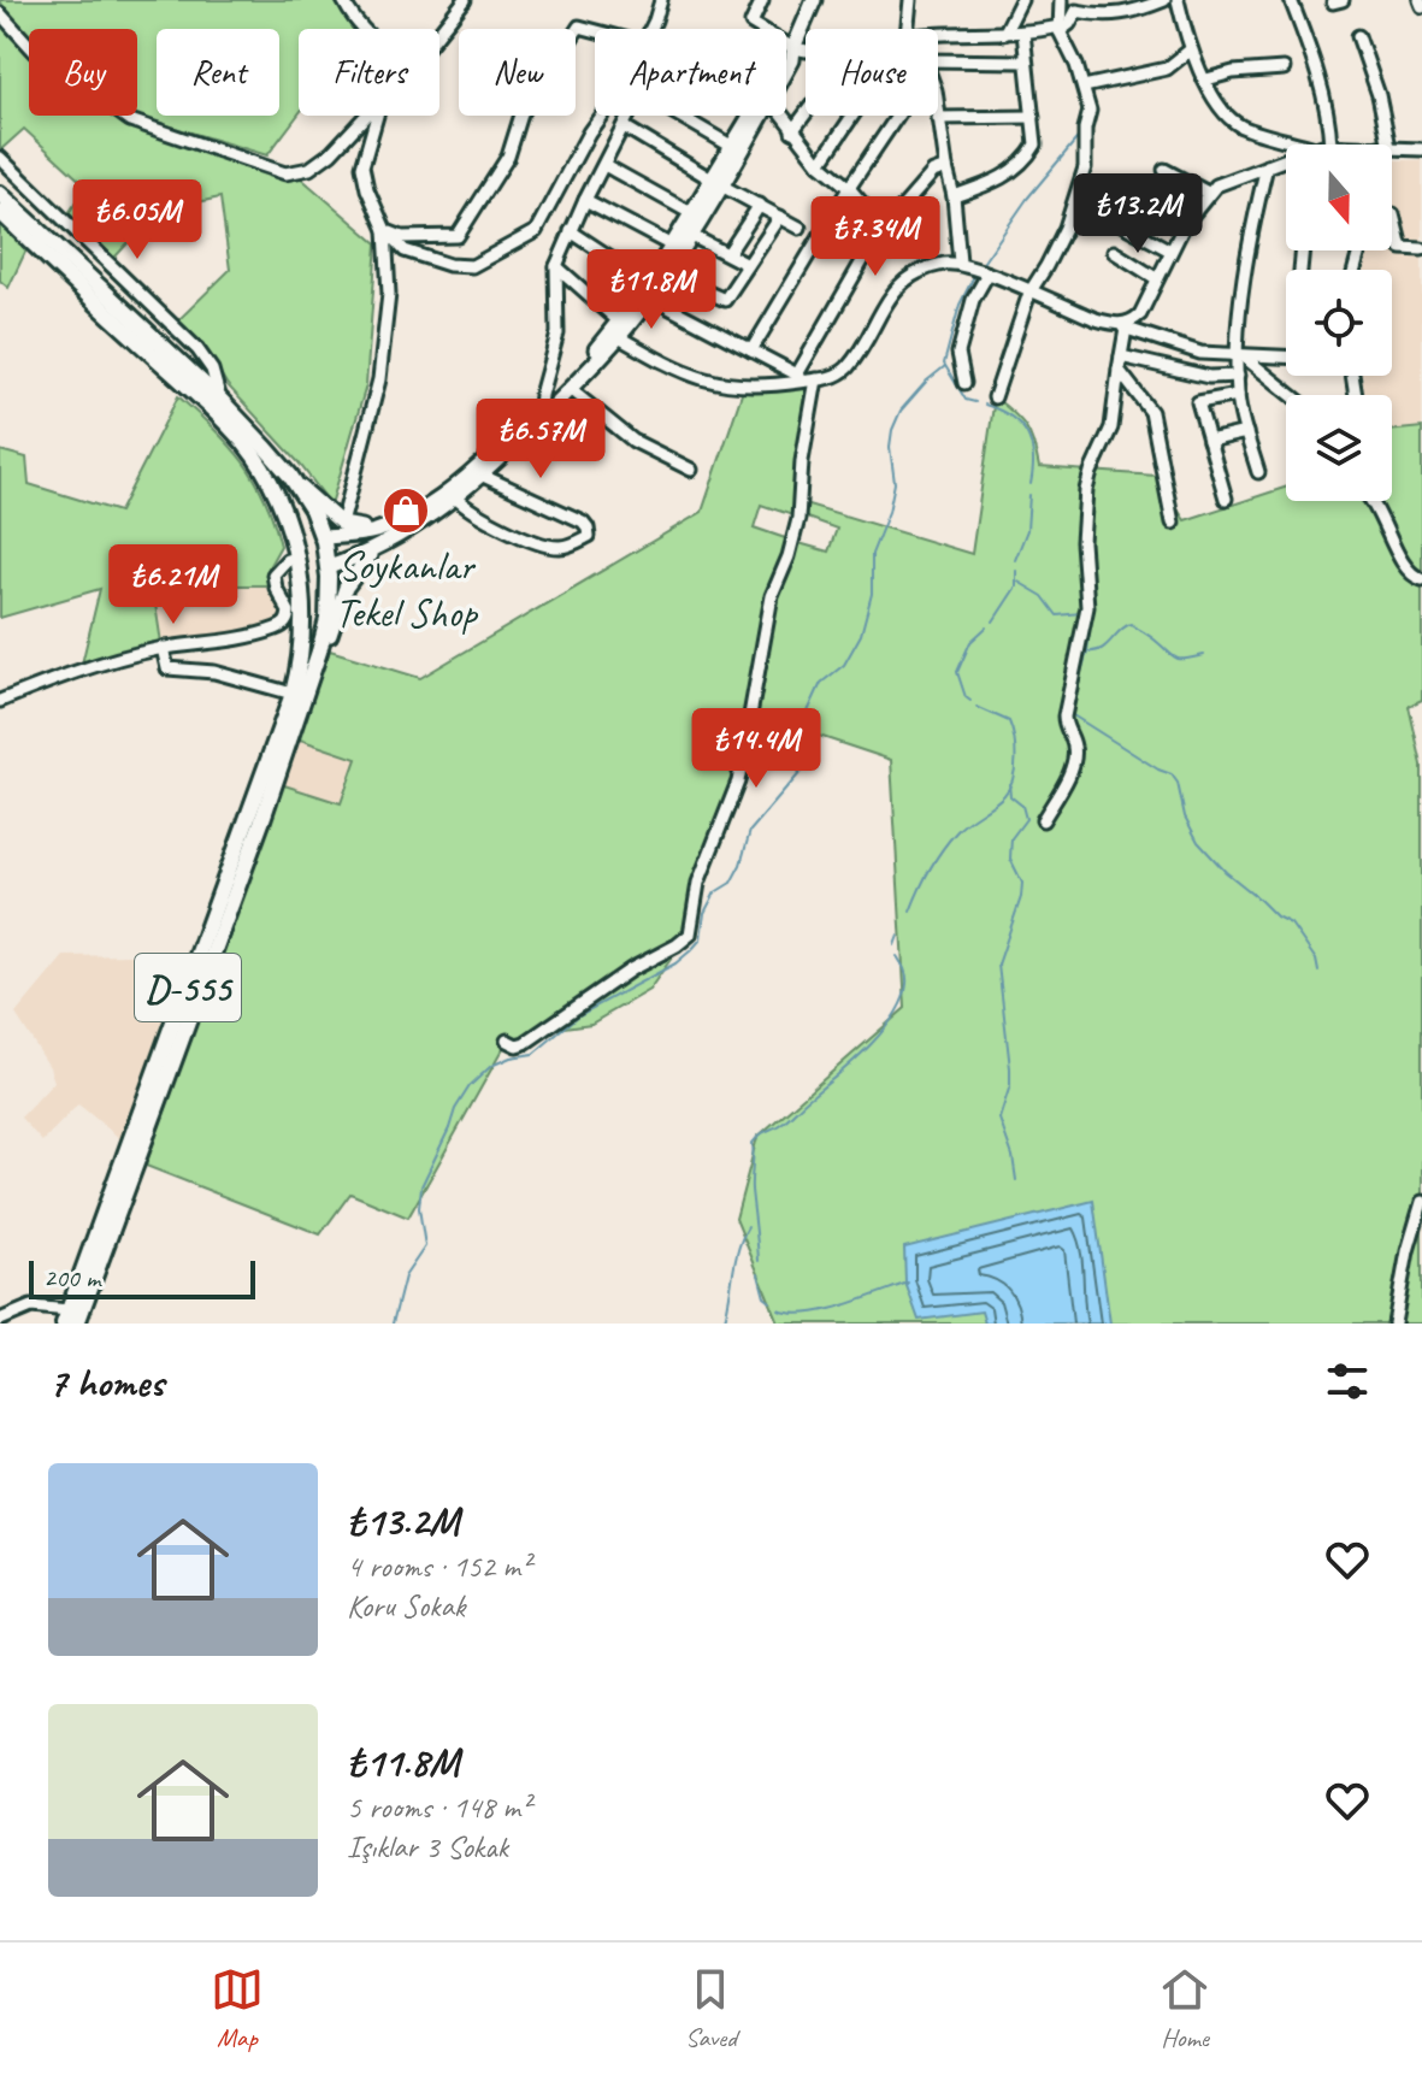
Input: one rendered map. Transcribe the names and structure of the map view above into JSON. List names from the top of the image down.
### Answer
{
  "streets": {
    "highway": ["D-555"]
  },
  "places": {
    "shop": ["Soykanlar Tekel Shop"]
  },
  "scale_bar": "200 m",
  "north": "bottom",
  "page": {
    "chip": [
      "Buy",
      "Rent",
      "Filters",
      "New",
      "Apartment",
      "House"
    ],
    "price": [
      "₺13.2M",
      "₺6.05M",
      "₺7.34M",
      "₺11.8M",
      "₺6.57M",
      "₺6.21M",
      "₺14.4M"
    ],
    "scale": "200 m",
    "heading": "7 homes",
    "list": [
      {
        "name": "₺13.2M",
        "note": "4 rooms · 152 m² · Koru Sokak"
      },
      {
        "name": "₺11.8M",
        "note": "5 rooms · 148 m² · Işıklar 3 Sokak"
      }
    ],
    "tabs": ["Map", "Saved", "Home"]
  }
}
